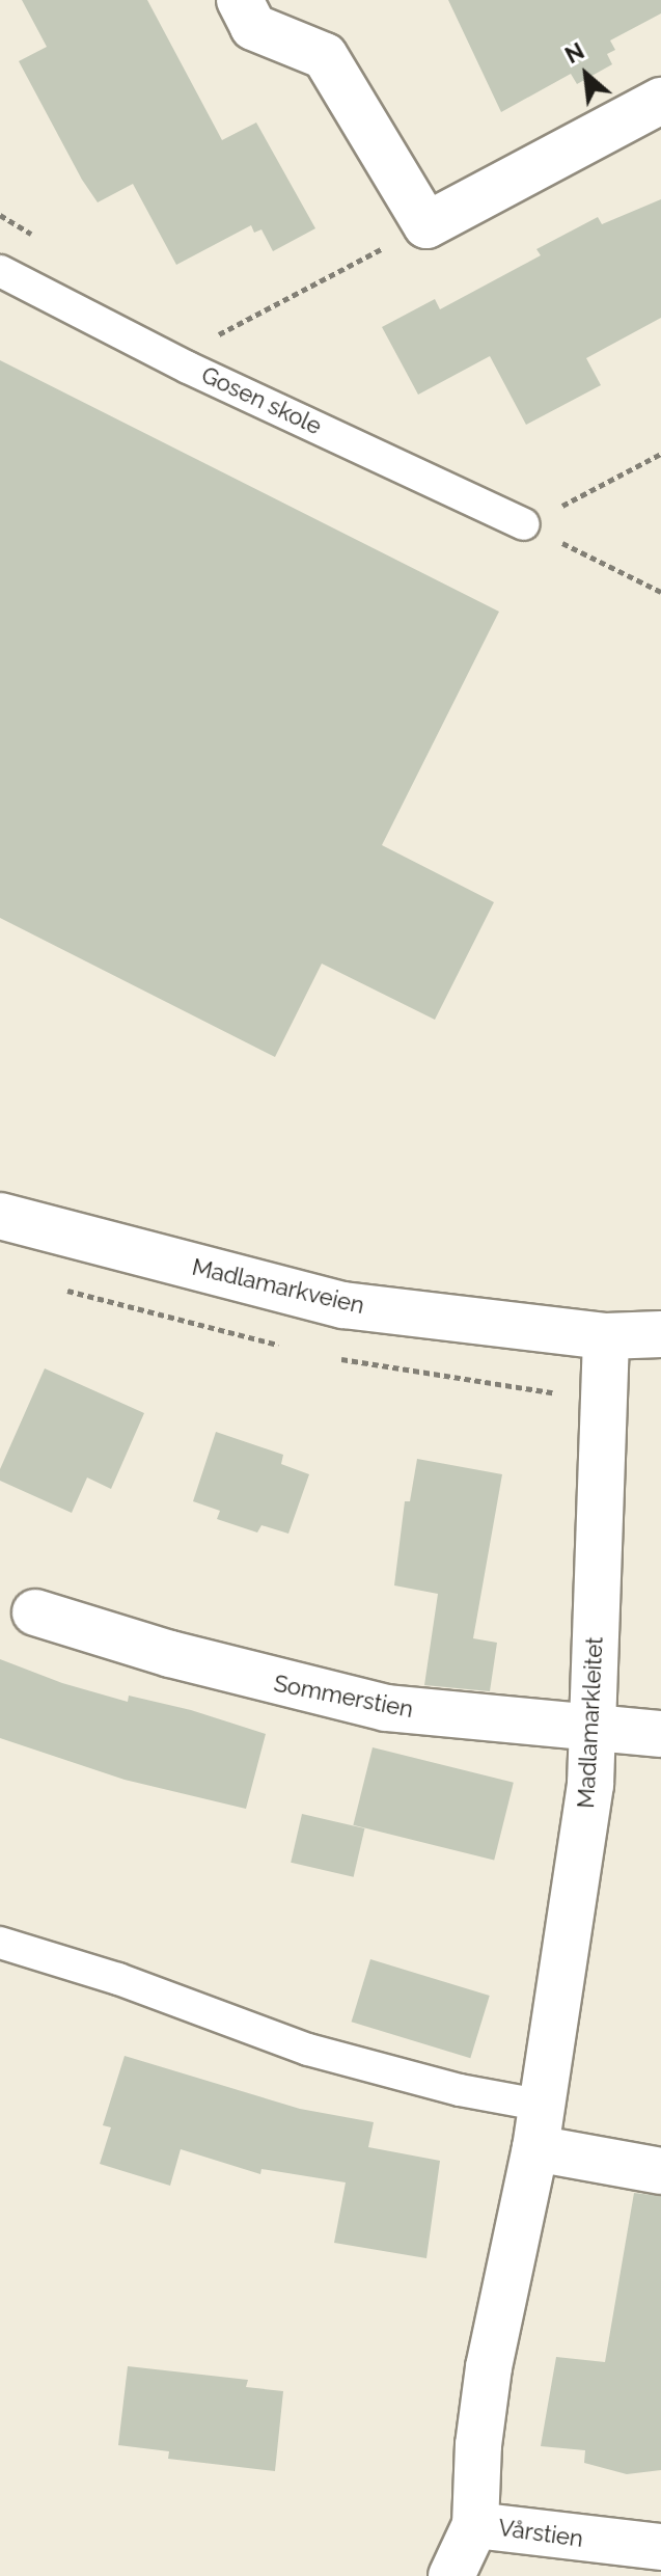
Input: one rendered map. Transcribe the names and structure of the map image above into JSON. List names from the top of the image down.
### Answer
{
  "streets": {
    "street": [
      "Madlamarkveien",
      "Sommerstien",
      "Madlamarkleitet",
      "Vårstien"
    ],
    "lane": ["Gosen skole"]
  },
  "crossings": [
    ["Madlamarkveien", "Madlamarkleitet"],
    ["Sommerstien", "Madlamarkleitet"],
    ["Madlamarkleitet", "Vårstien"]
  ],
  "north": "top left"
}
